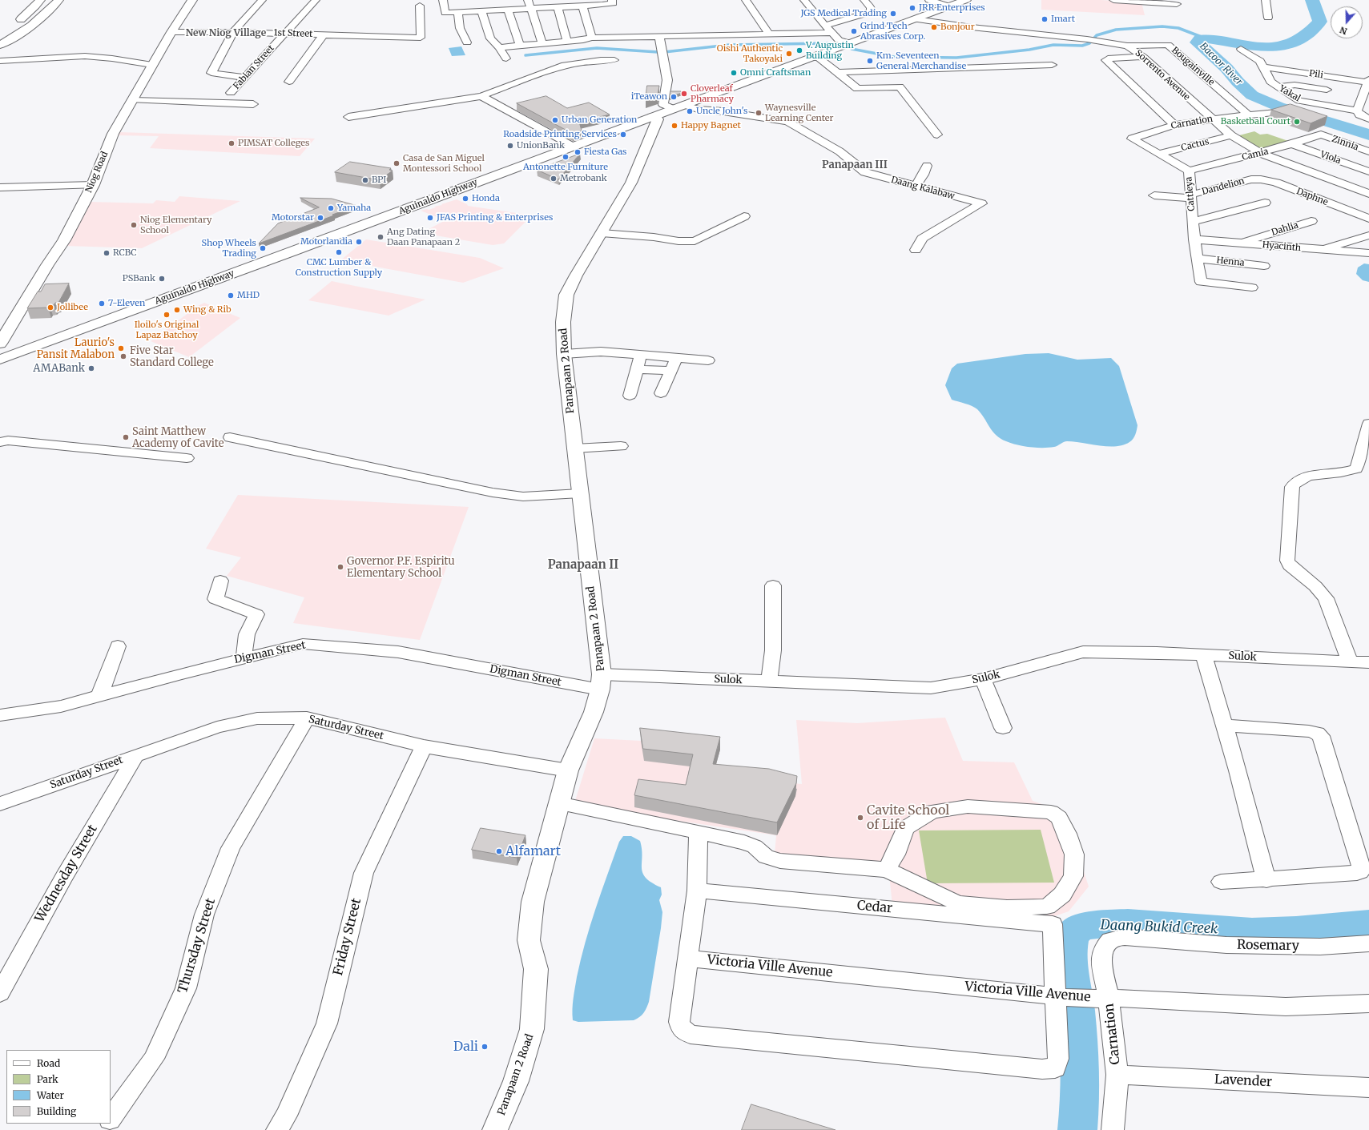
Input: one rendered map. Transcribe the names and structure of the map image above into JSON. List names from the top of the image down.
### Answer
{
  "streets": {
    "main road": ["Niog Road", "Aguinaldo Highway", "Panapaan 2 Road"],
    "street": [
      "1st Street",
      "Bougainville",
      "Fabian Street",
      "Pili",
      "Sorrento Avenue",
      "Yakal",
      "Carnation",
      "Zinnia",
      "Cactus",
      "Camia",
      "Viola",
      "Dandelion",
      "Daang Kalabaw",
      "Cattleya",
      "Daphne",
      "Dahlia",
      "Hyacinth",
      "Henna",
      "Digman Street",
      "Sulok",
      "Saturday Street",
      "Wednesday Street",
      "Cedar",
      "Friday Street",
      "Thursday Street",
      "Rosemary",
      "Victoria Ville Avenue",
      "Lavender"
    ]
  },
  "crossings": [
    ["1st Street", "Fabian Street"],
    ["1st Street", "Niog Road"],
    ["Bougainville", "Sorrento Avenue"],
    ["Bougainville", "Carnation"],
    ["Pili", "Yakal"],
    ["Sorrento Avenue", "Carnation"],
    ["Sorrento Avenue", "Cactus"],
    ["Sorrento Avenue", "Camia"],
    ["Carnation", "Cattleya"],
    ["Carnation", "Rosemary"],
    ["Carnation", "Victoria Ville Avenue"],
    ["Carnation", "Lavender"],
    ["Zinnia", "Camia"],
    ["Cactus", "Cattleya"],
    ["Camia", "Viola"],
    ["Camia", "Cattleya"],
    ["Dandelion", "Cattleya"],
    ["Dandelion", "Daphne"],
    ["Cattleya", "Hyacinth"],
    ["Cattleya", "Henna"],
    ["Aguinaldo Highway", "Panapaan 2 Road"],
    ["Dahlia", "Hyacinth"],
    ["Panapaan 2 Road", "Digman Street"],
    ["Panapaan 2 Road", "Sulok"],
    ["Panapaan 2 Road", "Saturday Street"],
    ["Digman Street", "Sulok"],
    ["Saturday Street", "Wednesday Street"],
    ["Saturday Street", "Friday Street"],
    ["Saturday Street", "Thursday Street"],
    ["Cedar", "Victoria Ville Avenue"]
  ],
  "districts": ["New Niog Village", "Panapaan III", "Panapaan II"],
  "water": ["Bacoor River", "Daang Bukid Creek"],
  "places": [
    "JRR Enterprises",
    "JGS Medical Trading",
    "Imart",
    "Bonjour",
    "Grind Tech Abrasives Corp.",
    "V. Augustin Building",
    "Oishi Authentic Takoyaki",
    "Km. Seventeen General Merchandise",
    "Omni Craftsman",
    "Cloverleaf Pharmacy",
    "iTeawon",
    "Uncle John's",
    "Waynesville Learning Center",
    "Urban Generation",
    "Basketball Court",
    "Happy Bagnet",
    "Roadside Printing Services",
    "PIMSAT Colleges",
    "UnionBank",
    "Fiesta Gas",
    "Antonette Furniture",
    "Casa de San Miguel Montessori School",
    "Metrobank",
    "BPI",
    "Honda",
    "Yamaha",
    "Motorstar",
    "JFAS Printing & Enterprises",
    "Niog Elementary School",
    "Ang Dating Daan Panapaan 2",
    "Motorlandia",
    "Shop Wheels Trading",
    "CMC Lumber & Construction Supply",
    "RCBC",
    "PSBank",
    "MHD",
    "7-Eleven",
    "Jollibee",
    "Wing & Rib",
    "Iloilo's Original Lapaz Batchoy",
    "Laurio's Pansit Malabon",
    "Five Star Standard College",
    "AMABank",
    "Saint Matthew Academy of Cavite",
    "Governor P.F. Espiritu Elementary School",
    "Cavite School of Life",
    "Alfamart",
    "Dali"
  ],
  "legend": [
    "Road",
    "Park",
    "Water",
    "Building"
  ],
  "north": "bottom"
}
